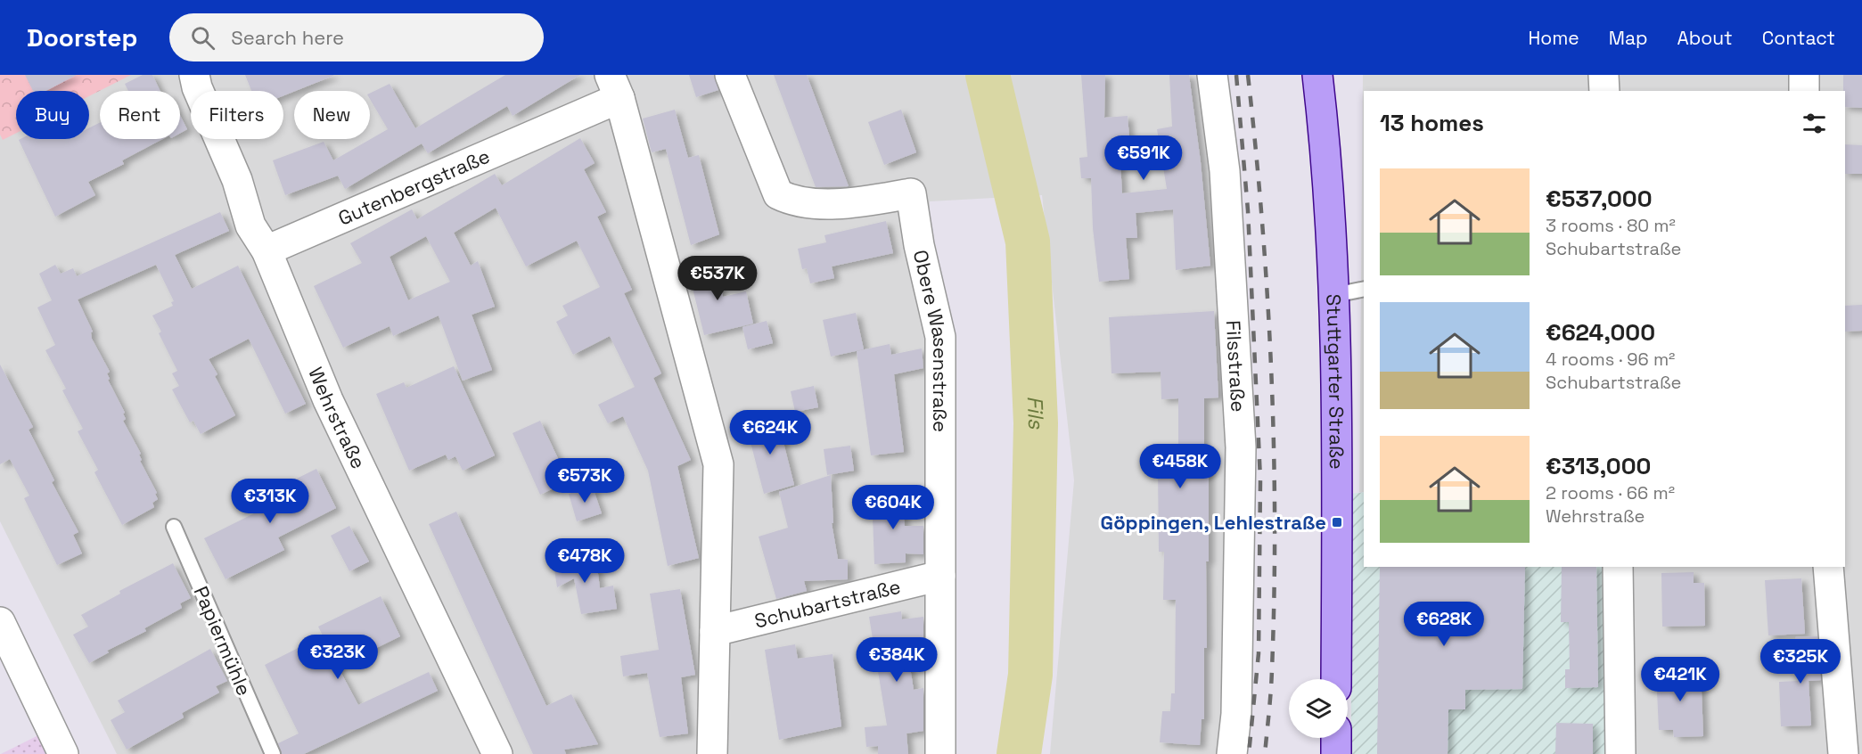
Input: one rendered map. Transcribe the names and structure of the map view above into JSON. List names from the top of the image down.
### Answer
{
  "streets": {
    "main road": ["Stuttgarter Straße"],
    "street": [
      "Gutenbergstraße",
      "Obere Wasenstraße",
      "Filsstraße",
      "Wehrstraße",
      "Schubartstraße"
    ],
    "lane": ["Papiermühle"]
  },
  "crossings": [
    ["Gutenbergstraße", "Wehrstraße"],
    ["Obere Wasenstraße", "Schubartstraße"]
  ],
  "water": ["Fils"],
  "places": {
    "transit": ["Göppingen, Lehlestraße"]
  },
  "page": {
    "header": "Doorstep",
    "search": "Search here",
    "nav": [
      "Home",
      "Map",
      "About",
      "Contact"
    ],
    "chip": [
      "Buy",
      "Rent",
      "Filters",
      "New"
    ],
    "heading": "13 homes",
    "price": [
      "€591K",
      "€537K",
      "€624K",
      "€458K",
      "€573K",
      "€313K",
      "€604K",
      "€478K",
      "€628K",
      "€323K",
      "€384K",
      "€325K",
      "€421K"
    ],
    "list": [
      {
        "name": "€537,000",
        "note": "3 rooms · 80 m² · Schubartstraße"
      },
      {
        "name": "€624,000",
        "note": "4 rooms · 96 m² · Schubartstraße"
      },
      {
        "name": "€313,000",
        "note": "2 rooms · 66 m² · Wehrstraße"
      }
    ]
  }
}
